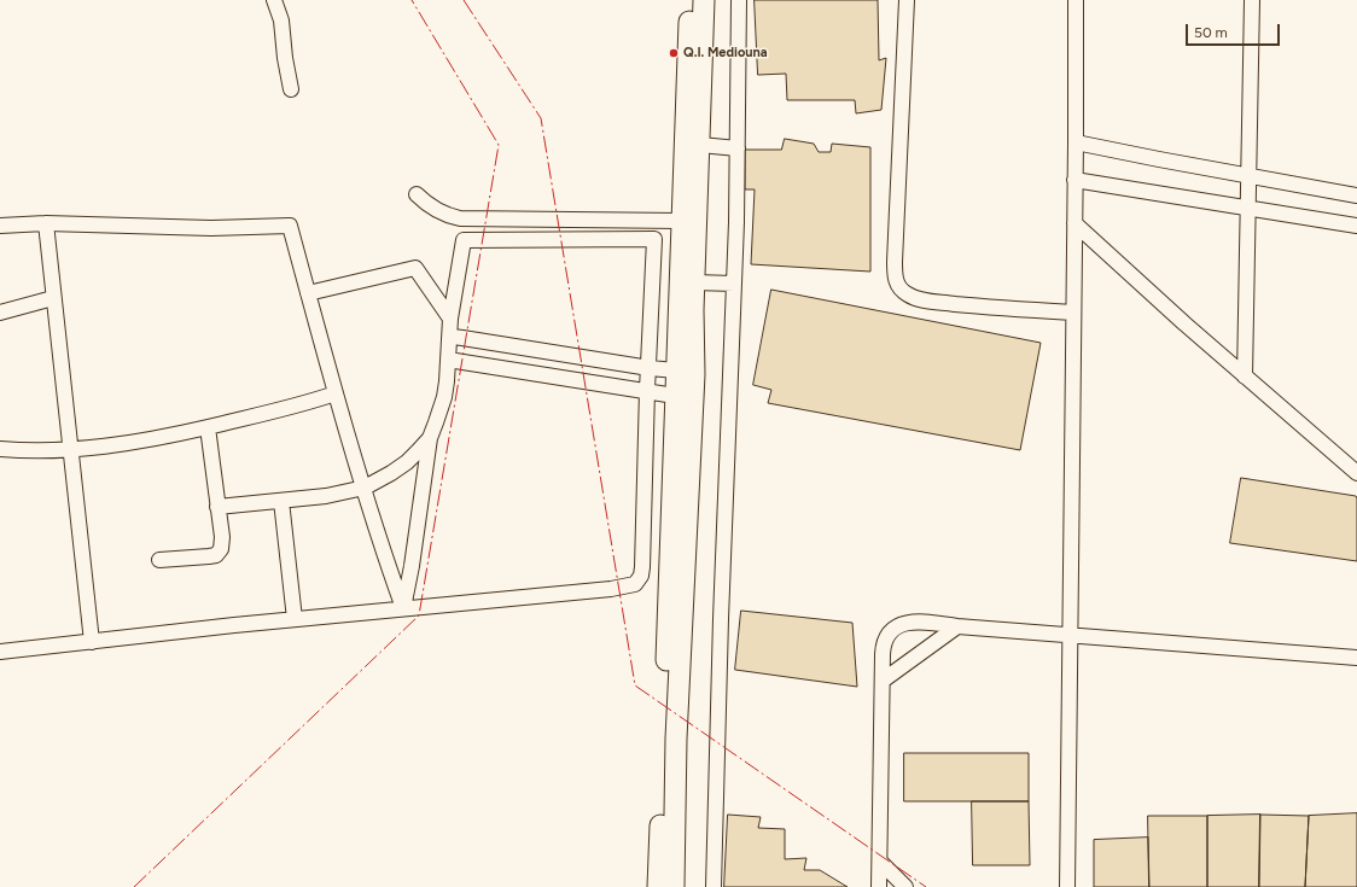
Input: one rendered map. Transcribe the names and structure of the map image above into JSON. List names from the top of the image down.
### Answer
{
  "places": ["Q.I. Mediouna"],
  "scale_bar": "50 m"
}
